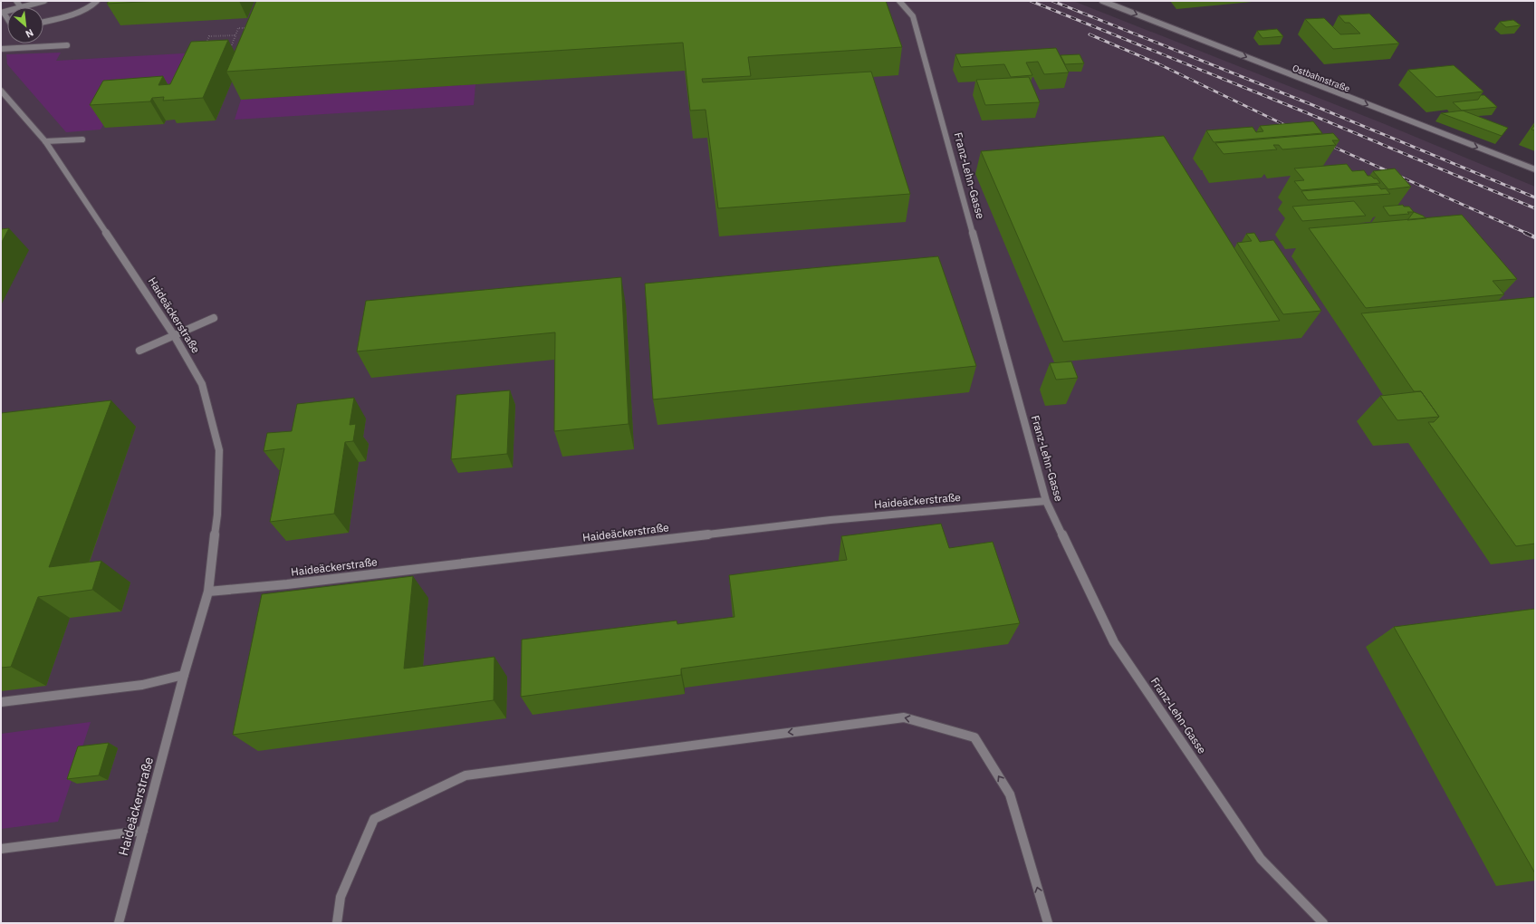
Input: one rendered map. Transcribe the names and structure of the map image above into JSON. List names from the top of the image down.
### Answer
{
  "streets": {
    "street": ["Ostbahnstraße", "Franz-Lehn-Gasse", "Haideäckerstraße"]
  },
  "crossings": [
    ["Franz-Lehn-Gasse", "Haideäckerstraße"]
  ],
  "one_way": ["Ostbahnstraße"],
  "north": "bottom right"
}
